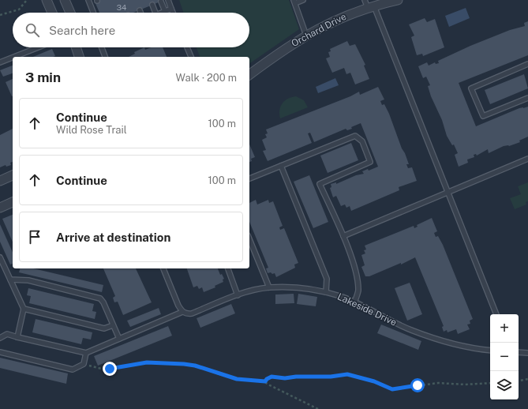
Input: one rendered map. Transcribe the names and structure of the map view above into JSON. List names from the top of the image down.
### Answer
{
  "streets": {
    "street": ["Orchard Drive"],
    "lane": ["Lakeside Drive"]
  },
  "house_numbers": ["34"],
  "page": {
    "search": "Search here",
    "heading": ["3 min", "Walk · 200 m"],
    "list": [
      ["Continue", "Wild Rose Trail", "100 m"],
      ["Continue", "100 m"],
      "Arrive at destination"
    ],
    "map_buttons": ["+", "−"]
  }
}
